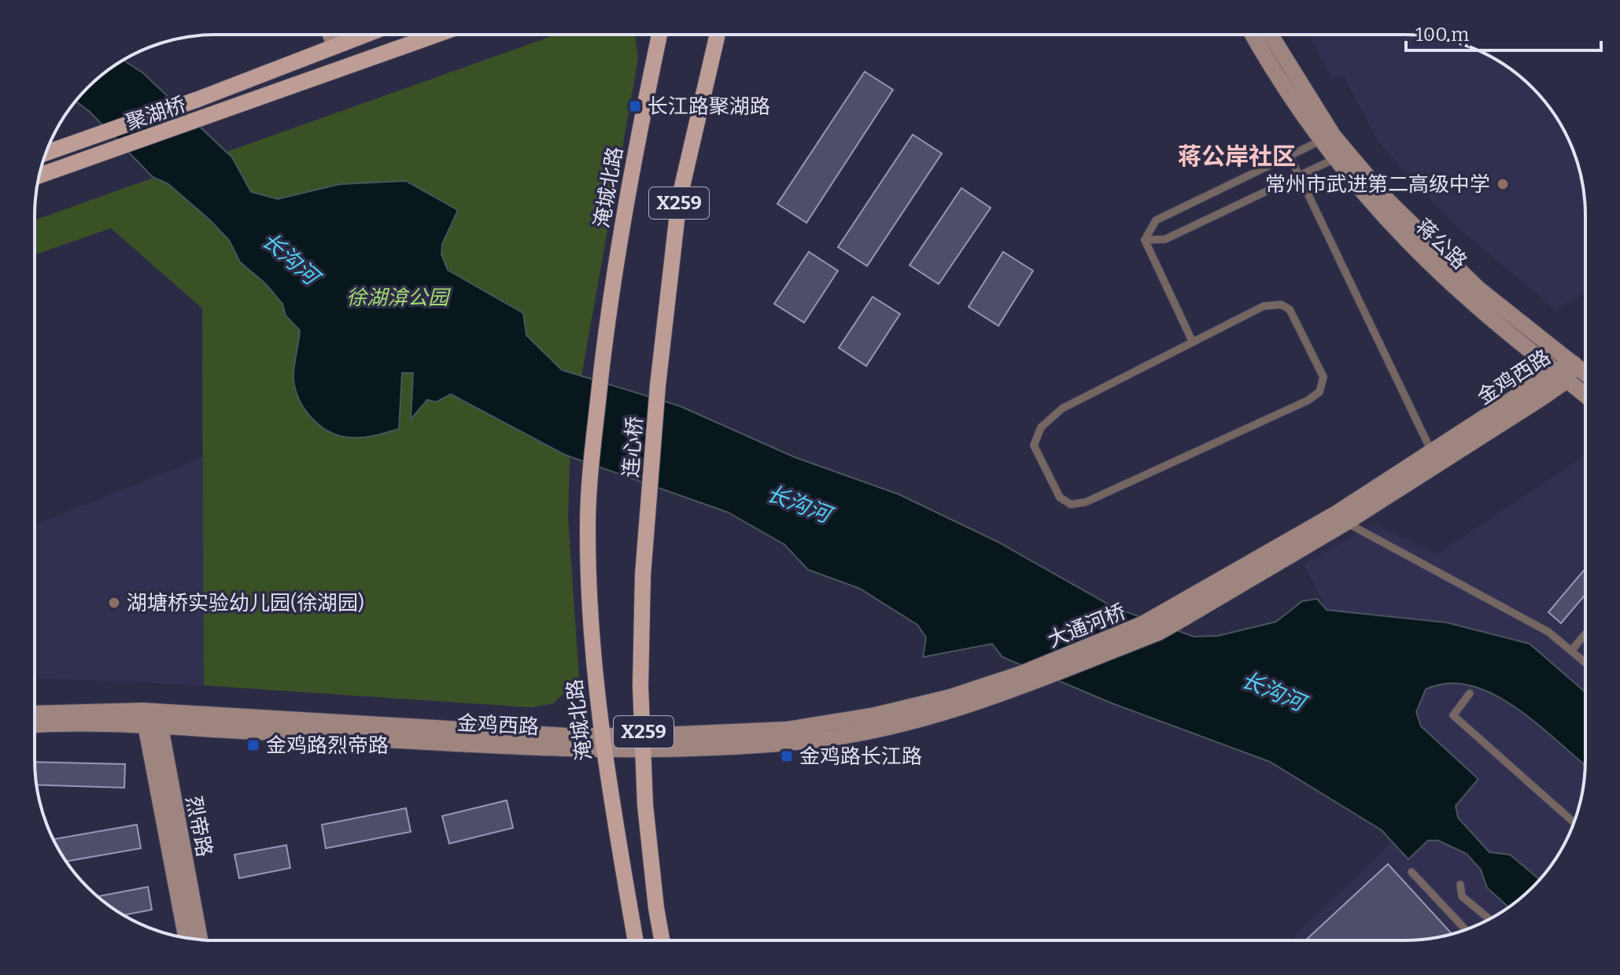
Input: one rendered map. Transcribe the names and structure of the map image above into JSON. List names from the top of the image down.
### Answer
{
  "streets": {
    "main road": [
      "聚湖桥",
      "淹城北路",
      "X259",
      "连心桥"
    ],
    "street": [
      "蒋公路",
      "金鸡西路",
      "大通河桥",
      "烈帝路"
    ]
  },
  "crossings": [
    ["淹城北路", "金鸡西路"],
    ["淹城北路", "连心桥"],
    ["X259", "金鸡西路"],
    ["X259", "连心桥"],
    ["蒋公路", "金鸡西路"],
    ["金鸡西路", "连心桥"],
    ["金鸡西路", "大通河桥"],
    ["金鸡西路", "烈帝路"]
  ],
  "districts": ["蒋公岸社区"],
  "water": ["长沟河"],
  "parks": ["徐湖渰公园"],
  "places": {
    "transit": ["长江路聚湖路", "金鸡路烈帝路", "金鸡路长江路"],
    "other": ["常州市武进第二高级中学", "湖塘桥实验幼儿园(徐湖园)"]
  },
  "scale_bar": "100 m"
}
